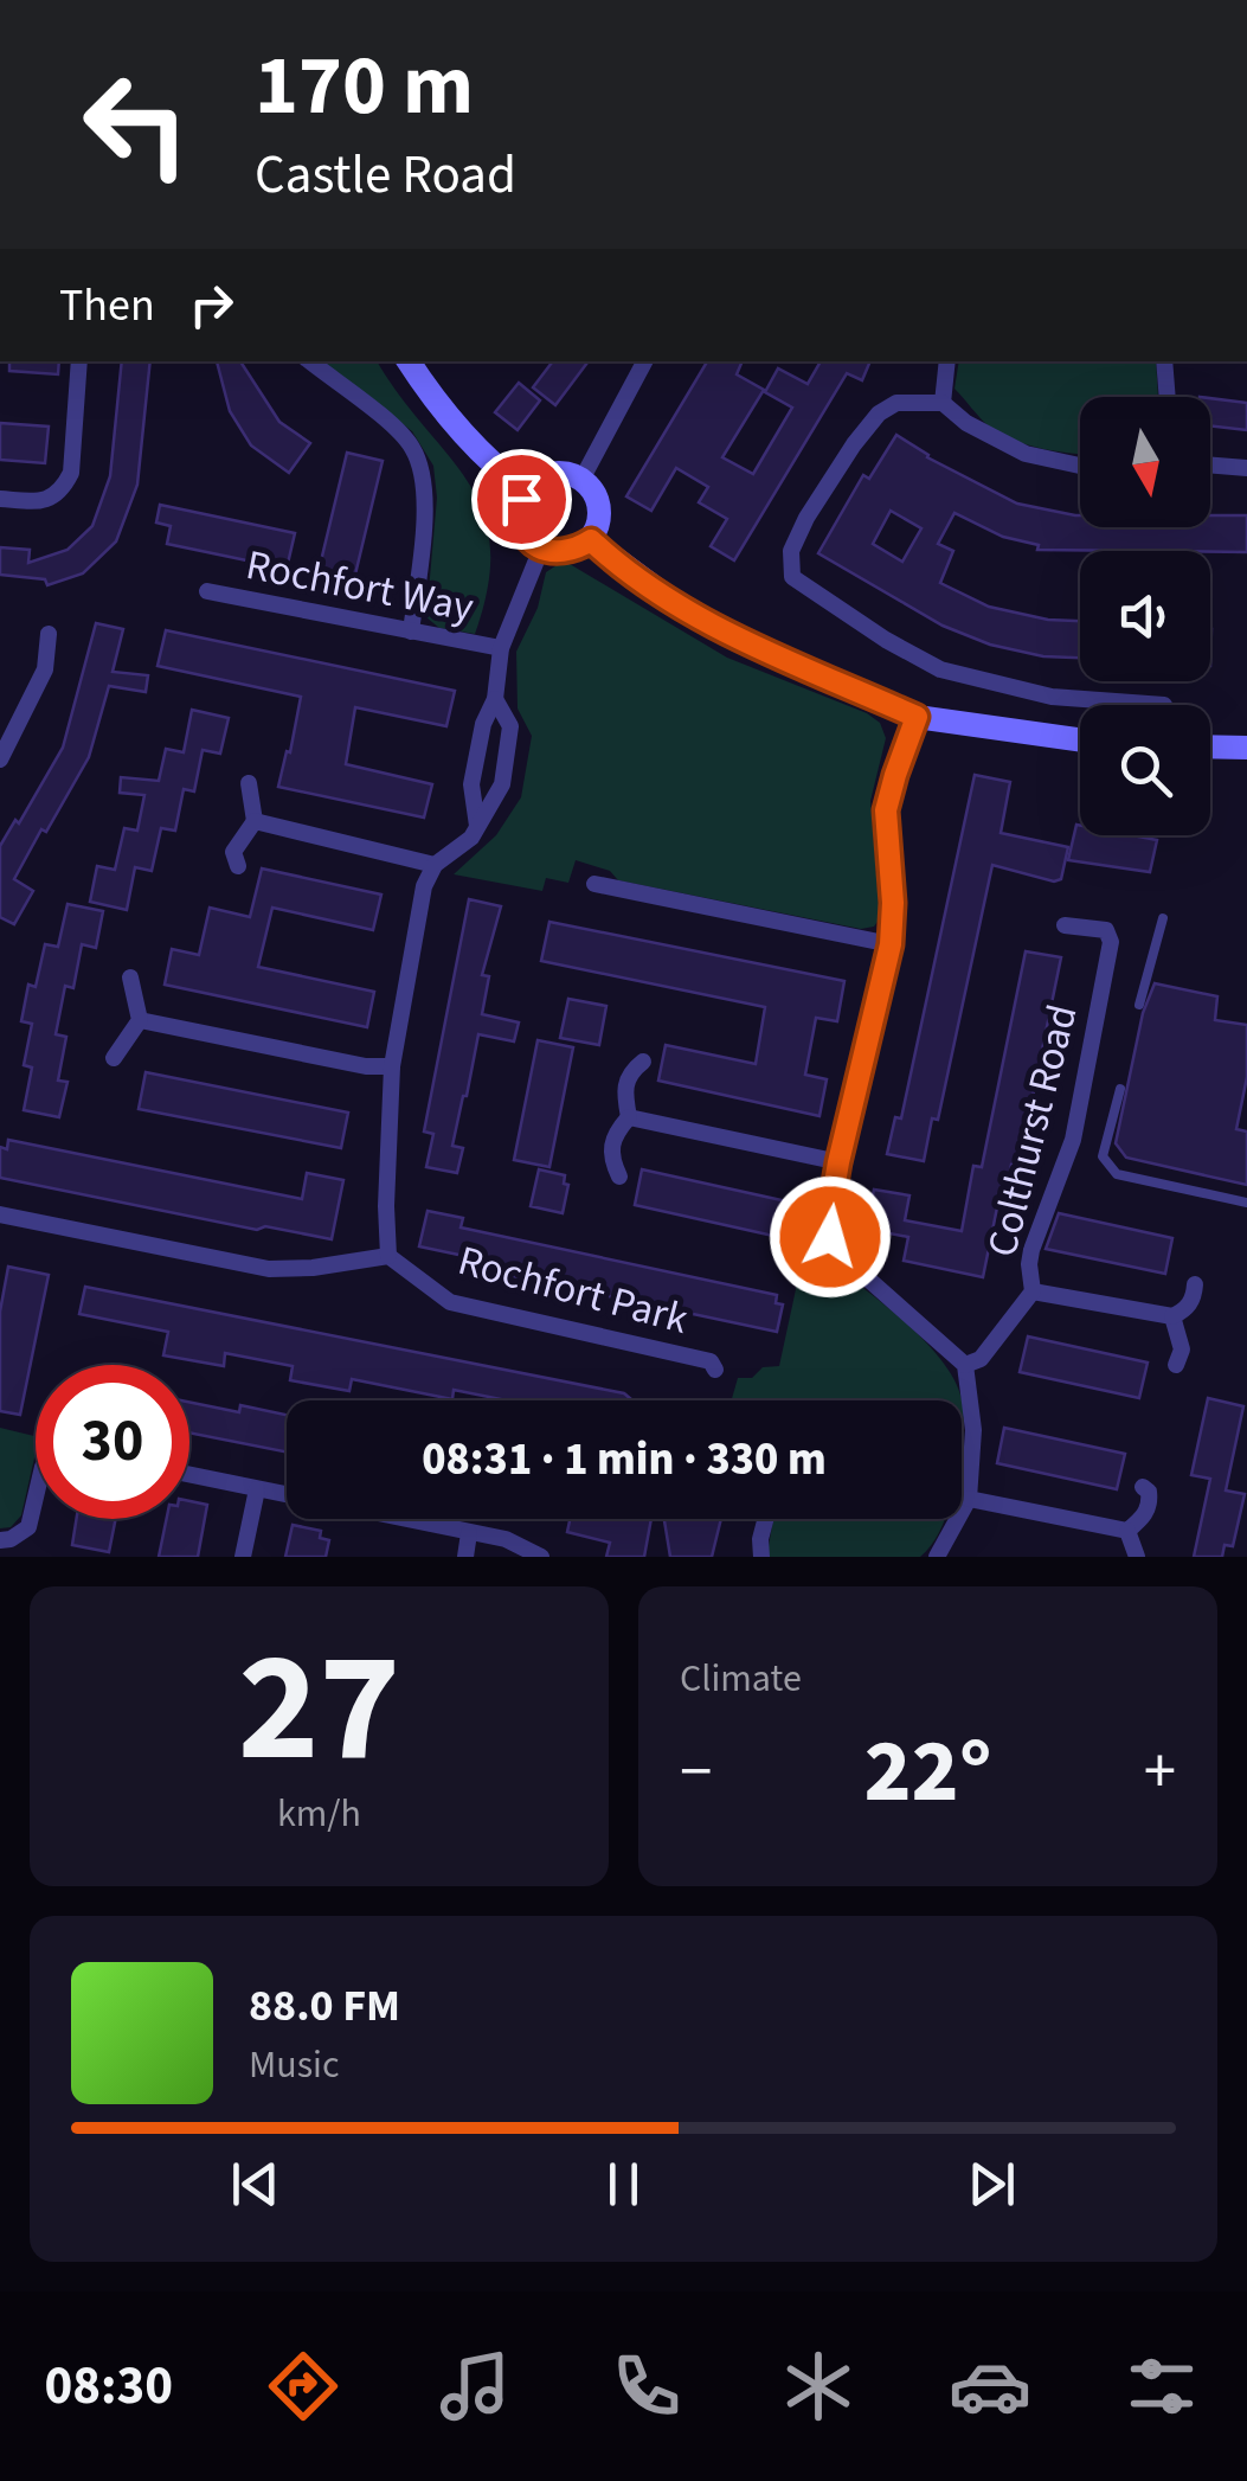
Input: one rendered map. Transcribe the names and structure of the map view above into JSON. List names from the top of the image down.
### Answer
{
  "streets": {
    "street": ["Rochfort Way", "Colthurst Road", "Rochfort Park"]
  },
  "north": "bottom",
  "page": {
    "turn": ["170 m", "Castle Road"],
    "then": "Then",
    "limit": "30",
    "trip": "08:31 · 1 min · 330 m",
    "tile": [
      ["27", "km/h"],
      "Climate"
    ],
    "heat": ["−", "22°", "+"],
    "song": ["88.0 FM", "Music"],
    "tabs": "08:30"
  }
}
